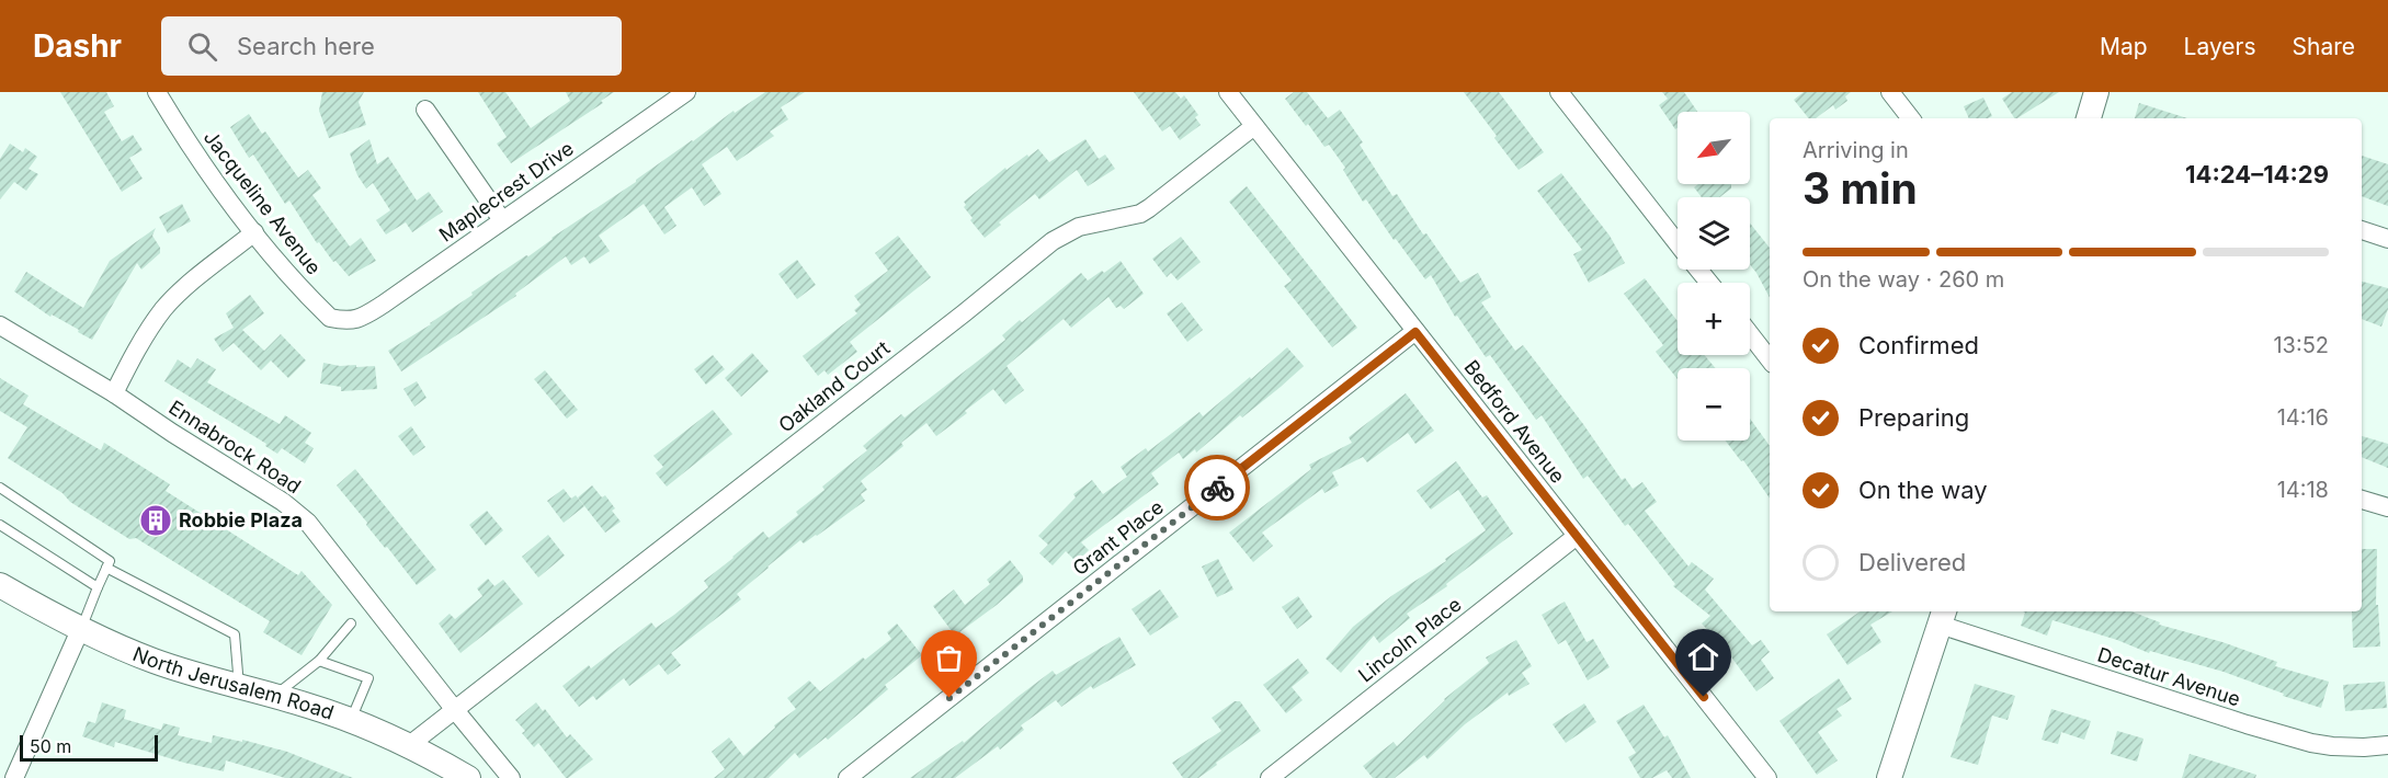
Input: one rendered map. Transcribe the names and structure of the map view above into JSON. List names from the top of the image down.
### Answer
{
  "streets": {
    "main road": ["North Jerusalem Road"],
    "street": [
      "Maplecrest Drive",
      "Jacqueline Avenue",
      "Oakland Court",
      "Bedford Avenue",
      "Ennabrock Road",
      "Grant Place",
      "Lincoln Place",
      "Decatur Avenue"
    ]
  },
  "crossings": [
    ["Maplecrest Drive", "Jacqueline Avenue"],
    ["Oakland Court", "Bedford Avenue"],
    ["Oakland Court", "Ennabrock Road"],
    ["Bedford Avenue", "Grant Place"],
    ["Bedford Avenue", "Lincoln Place"]
  ],
  "places": {
    "building": ["Robbie Plaza"]
  },
  "scale_bar": "50 m",
  "north": "bottom left",
  "page": {
    "header": "Dashr",
    "search": "Search here",
    "nav": ["Map", "Layers", "Share"],
    "map_buttons": ["+", "−"],
    "heading": ["3 min", "Arriving in", "14:24–14:29"],
    "bar": "On the way · 260 m",
    "list": [
      ["Confirmed", "13:52"],
      ["Preparing", "14:16"],
      ["On the way", "14:18"],
      "Delivered"
    ],
    "scale": "50 m"
  }
}
